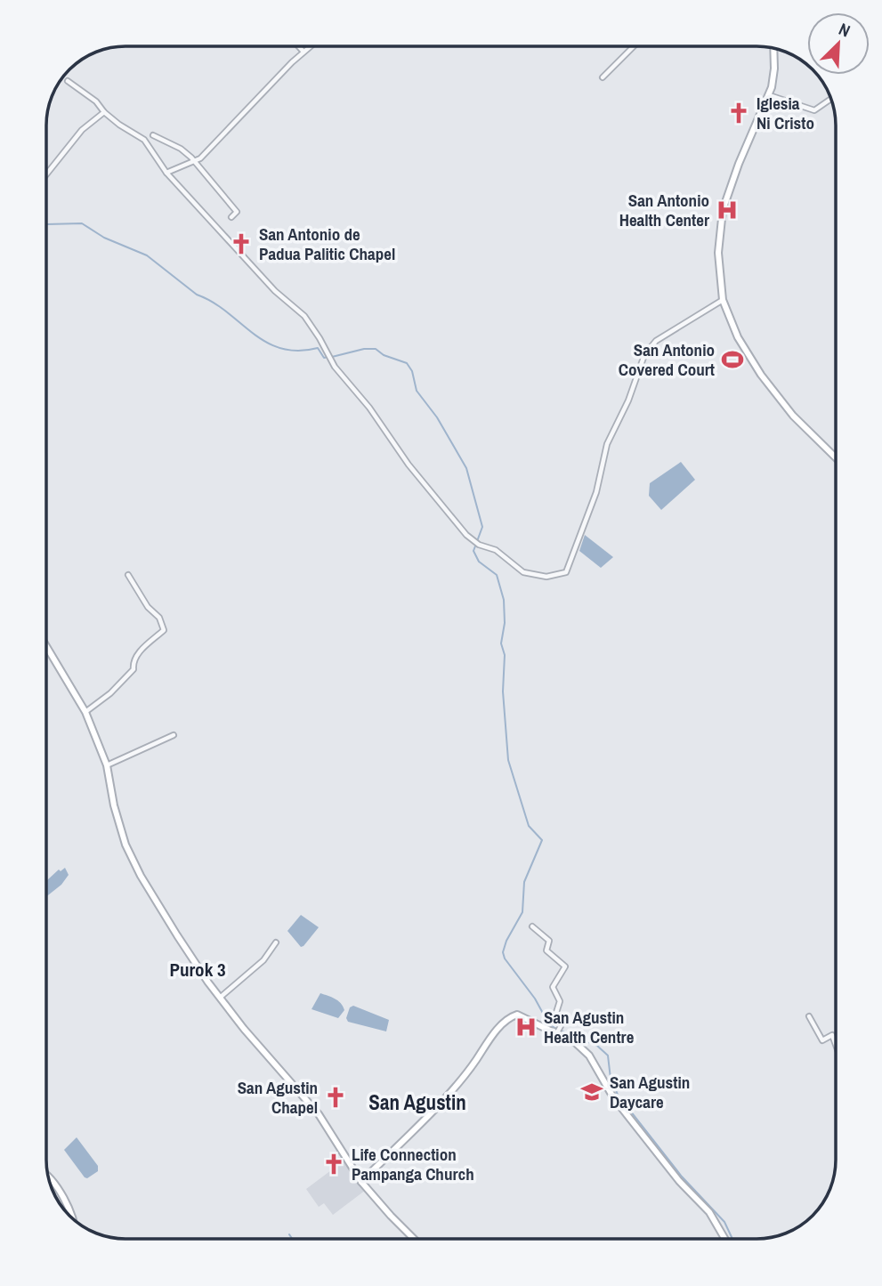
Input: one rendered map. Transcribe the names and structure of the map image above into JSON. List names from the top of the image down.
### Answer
{
  "districts": ["Purok 3", "San Agustin"],
  "places": {
    "church": [
      "Iglesia Ni Cristo",
      "San Antonio de Padua Palitic Chapel",
      "San Agustin Chapel",
      "Life Connection Pampanga Church"
    ],
    "hospital": ["San Antonio Health Center", "San Agustin Health Centre"],
    "sports": ["San Antonio Covered Court"],
    "school or university": ["San Agustin Daycare"]
  },
  "north": "top right"
}
